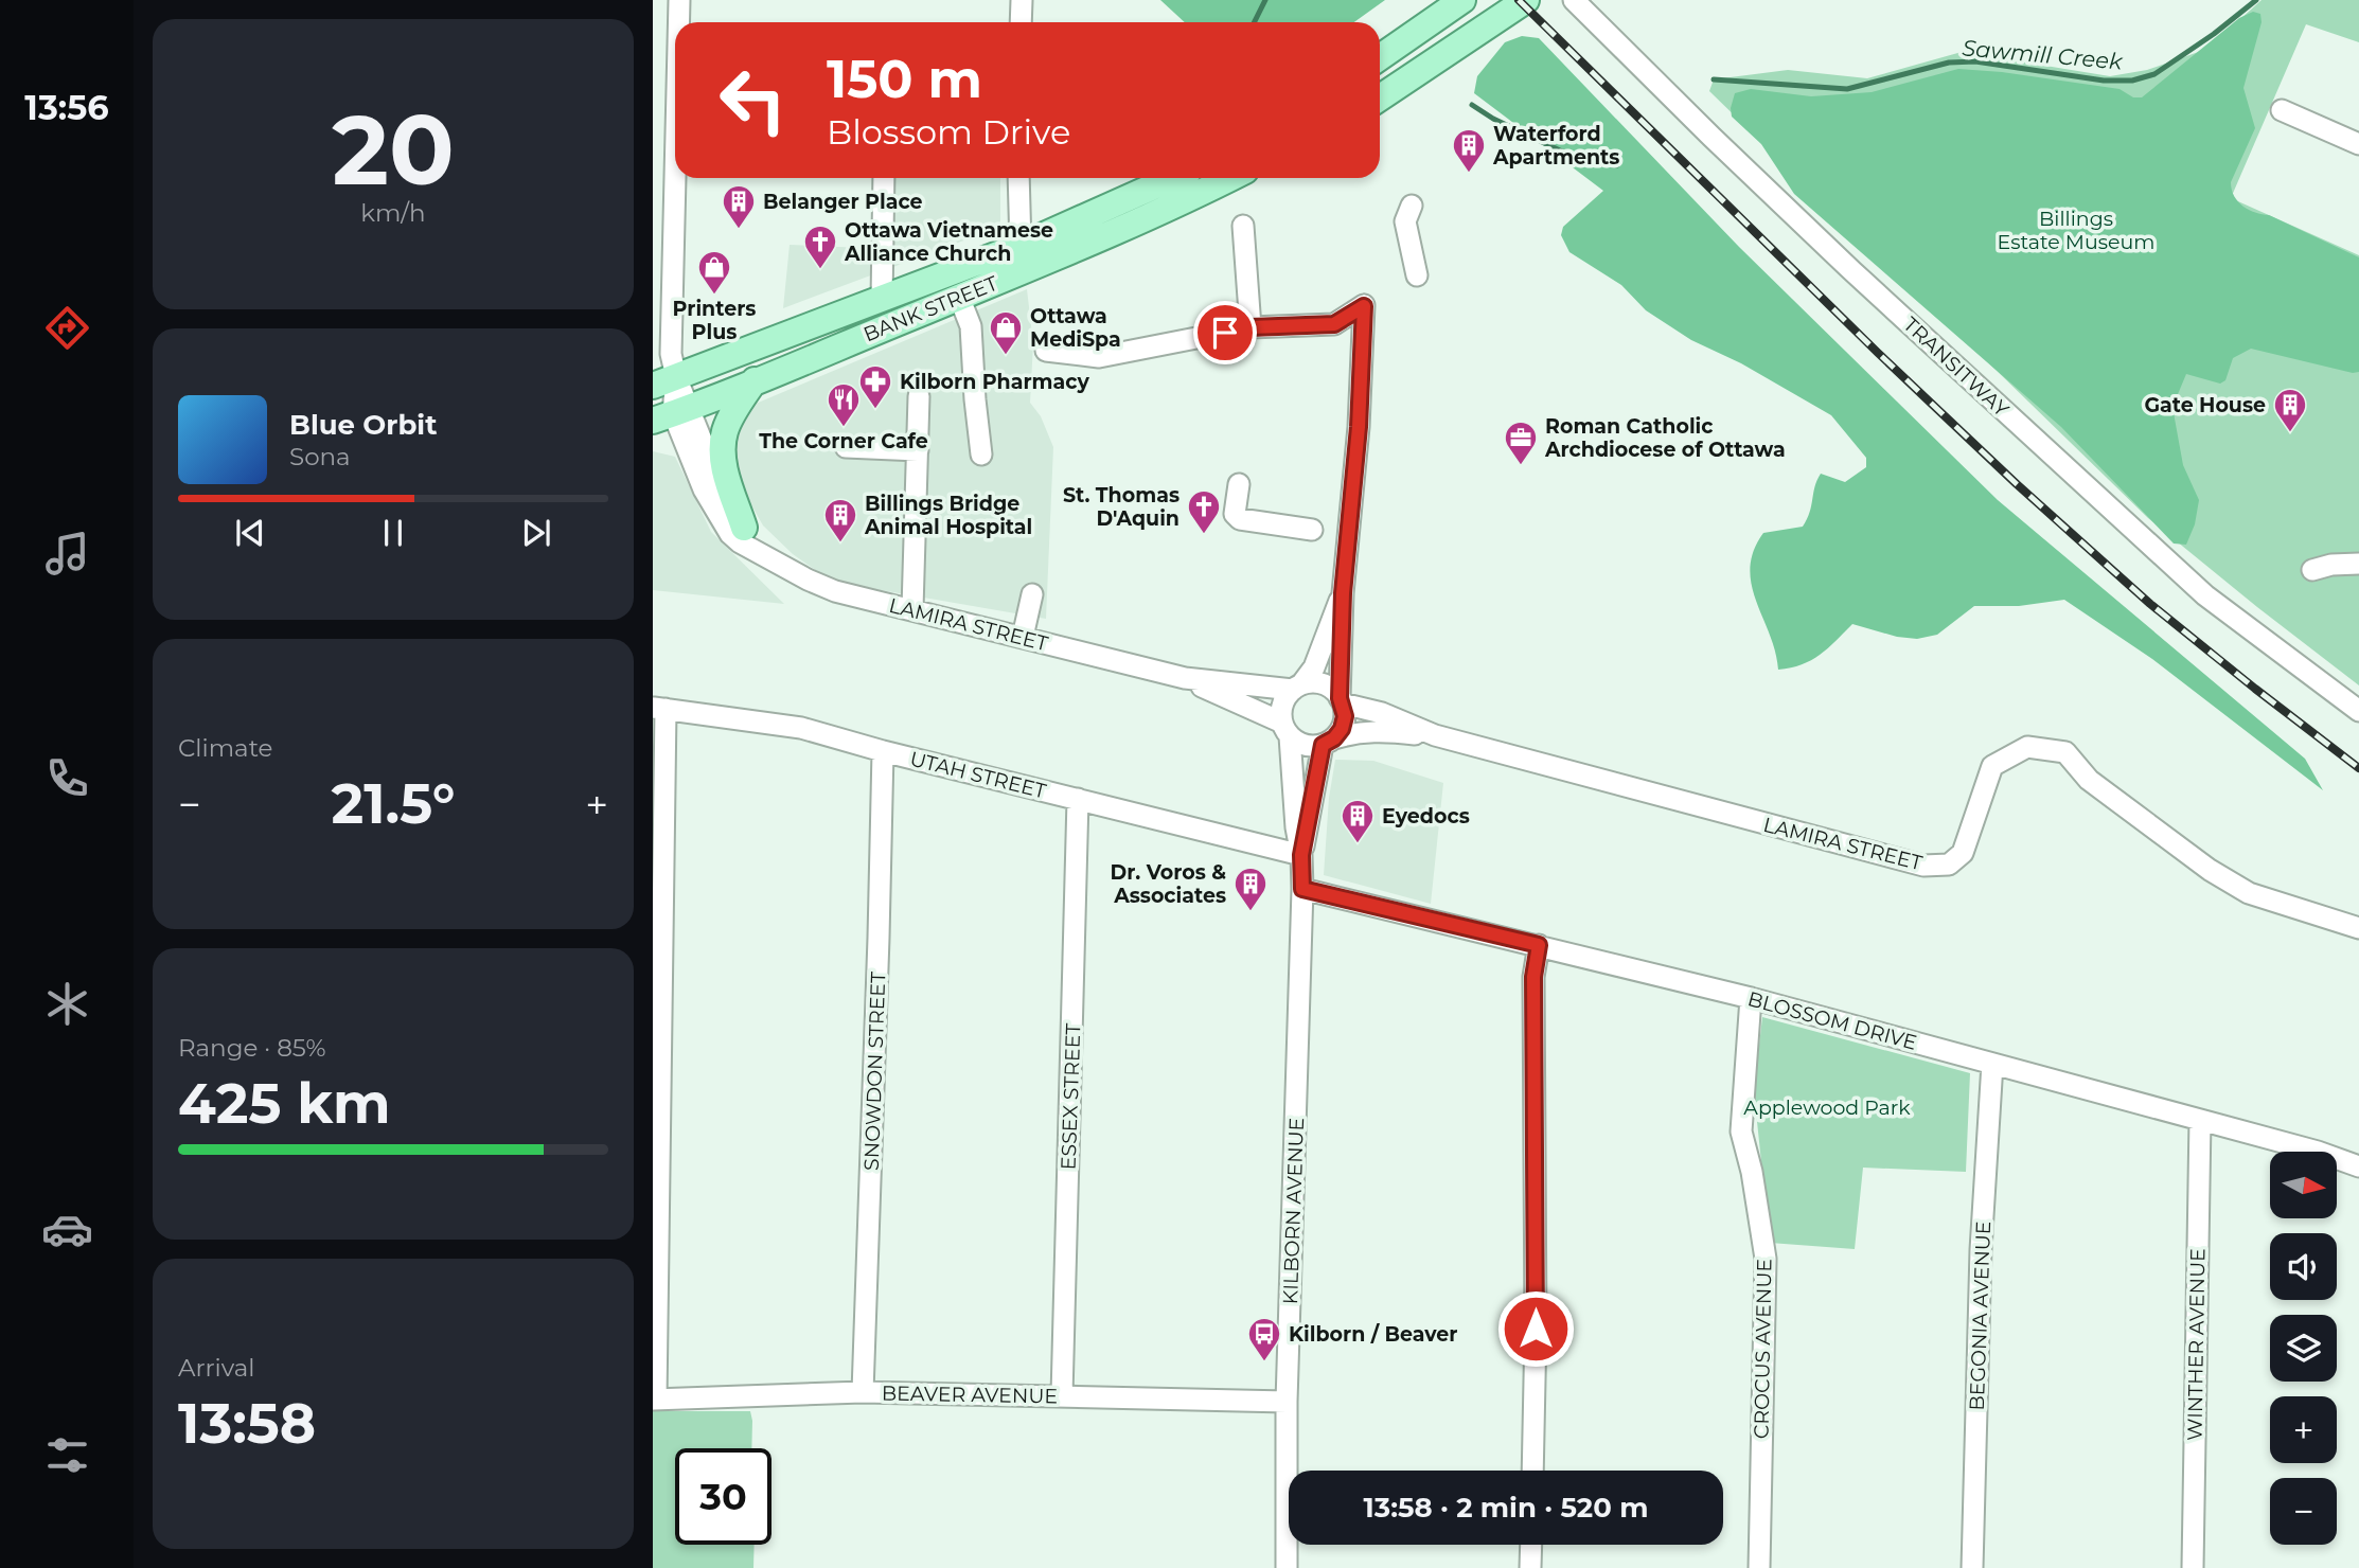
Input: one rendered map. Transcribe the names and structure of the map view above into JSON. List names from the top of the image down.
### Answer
{
  "streets": {
    "main road": ["BANK STREET"],
    "street": [
      "TRANSITWAY",
      "LAMIRA STREET",
      "UTAH STREET",
      "BLOSSOM DRIVE",
      "SNOWDON STREET",
      "ESSEX STREET",
      "KILBORN AVENUE",
      "BEGONIA AVENUE",
      "WINTHER AVENUE",
      "CROCUS AVENUE",
      "BEAVER AVENUE"
    ]
  },
  "crossings": [
    ["BANK STREET", "LAMIRA STREET"],
    ["LAMIRA STREET", "KILBORN AVENUE"],
    ["UTAH STREET", "SNOWDON STREET"],
    ["UTAH STREET", "ESSEX STREET"],
    ["UTAH STREET", "KILBORN AVENUE"],
    ["BLOSSOM DRIVE", "KILBORN AVENUE"],
    ["BLOSSOM DRIVE", "BEGONIA AVENUE"],
    ["BLOSSOM DRIVE", "WINTHER AVENUE"],
    ["BLOSSOM DRIVE", "CROCUS AVENUE"],
    ["SNOWDON STREET", "BEAVER AVENUE"],
    ["ESSEX STREET", "BEAVER AVENUE"],
    ["KILBORN AVENUE", "BEAVER AVENUE"]
  ],
  "water": ["Sawmill Creek"],
  "parks": ["Billings Estate Museum", "Applewood Park"],
  "places": {
    "building": [
      "Waterford Apartments",
      "Belanger Place",
      "Gate House",
      "Billings Bridge Animal Hospital",
      "Eyedocs",
      "Dr. Voros & Associates"
    ],
    "church": ["Ottawa Vietnamese Alliance Church", "St. Thomas D'Aquin"],
    "shop": ["Printers Plus", "Ottawa MediSpa"],
    "pharmacy": ["Kilborn Pharmacy"],
    "restaurant": ["The Corner Cafe"],
    "office": ["Roman Catholic Archdiocese of Ottawa"],
    "bus stop": ["Kilborn / Beaver"]
  },
  "north": "right",
  "page": {
    "tabs": "13:56",
    "tile": [
      ["20", "km/h"],
      "Climate",
      ["Range · 85%", "425 km"],
      ["Arrival", "13:58"]
    ],
    "turn": ["150 m", "Blossom Drive"],
    "song": ["Blue Orbit", "Sona"],
    "heat": ["−", "21.5°", "+"],
    "map_buttons": ["+", "−"],
    "limit": "30",
    "trip": "13:58 · 2 min · 520 m"
  }
}
